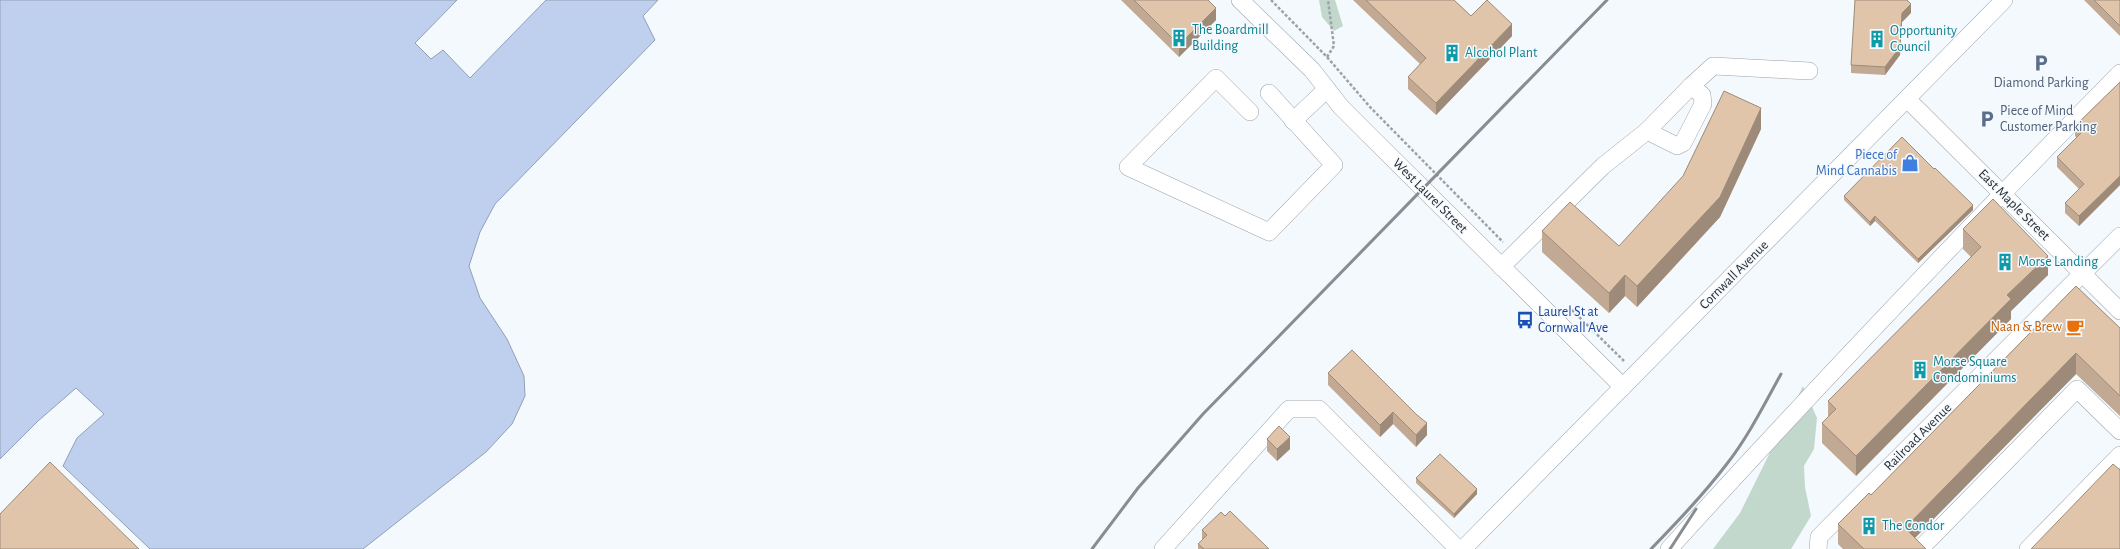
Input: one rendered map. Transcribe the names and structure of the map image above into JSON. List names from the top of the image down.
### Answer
{
  "streets": {
    "street": [
      "West Laurel Street",
      "East Maple Street",
      "Cornwall Avenue",
      "Railroad Avenue"
    ]
  },
  "crossings": [
    ["West Laurel Street", "Cornwall Avenue"],
    ["East Maple Street", "Cornwall Avenue"],
    ["East Maple Street", "Railroad Avenue"]
  ],
  "places": {
    "building": [
      "The Boardmill Building",
      "Opportunity Council",
      "Alcohol Plant",
      "Morse Landing",
      "Morse Square Condominiums",
      "The Condor"
    ],
    "parking": ["Diamond Parking", "Piece of Mind Customer Parking"],
    "shop": ["Piece of Mind Cannabis"],
    "bus stop": ["Laurel St at Cornwall Ave"],
    "cafe": ["Naan & Brew"]
  }
}
